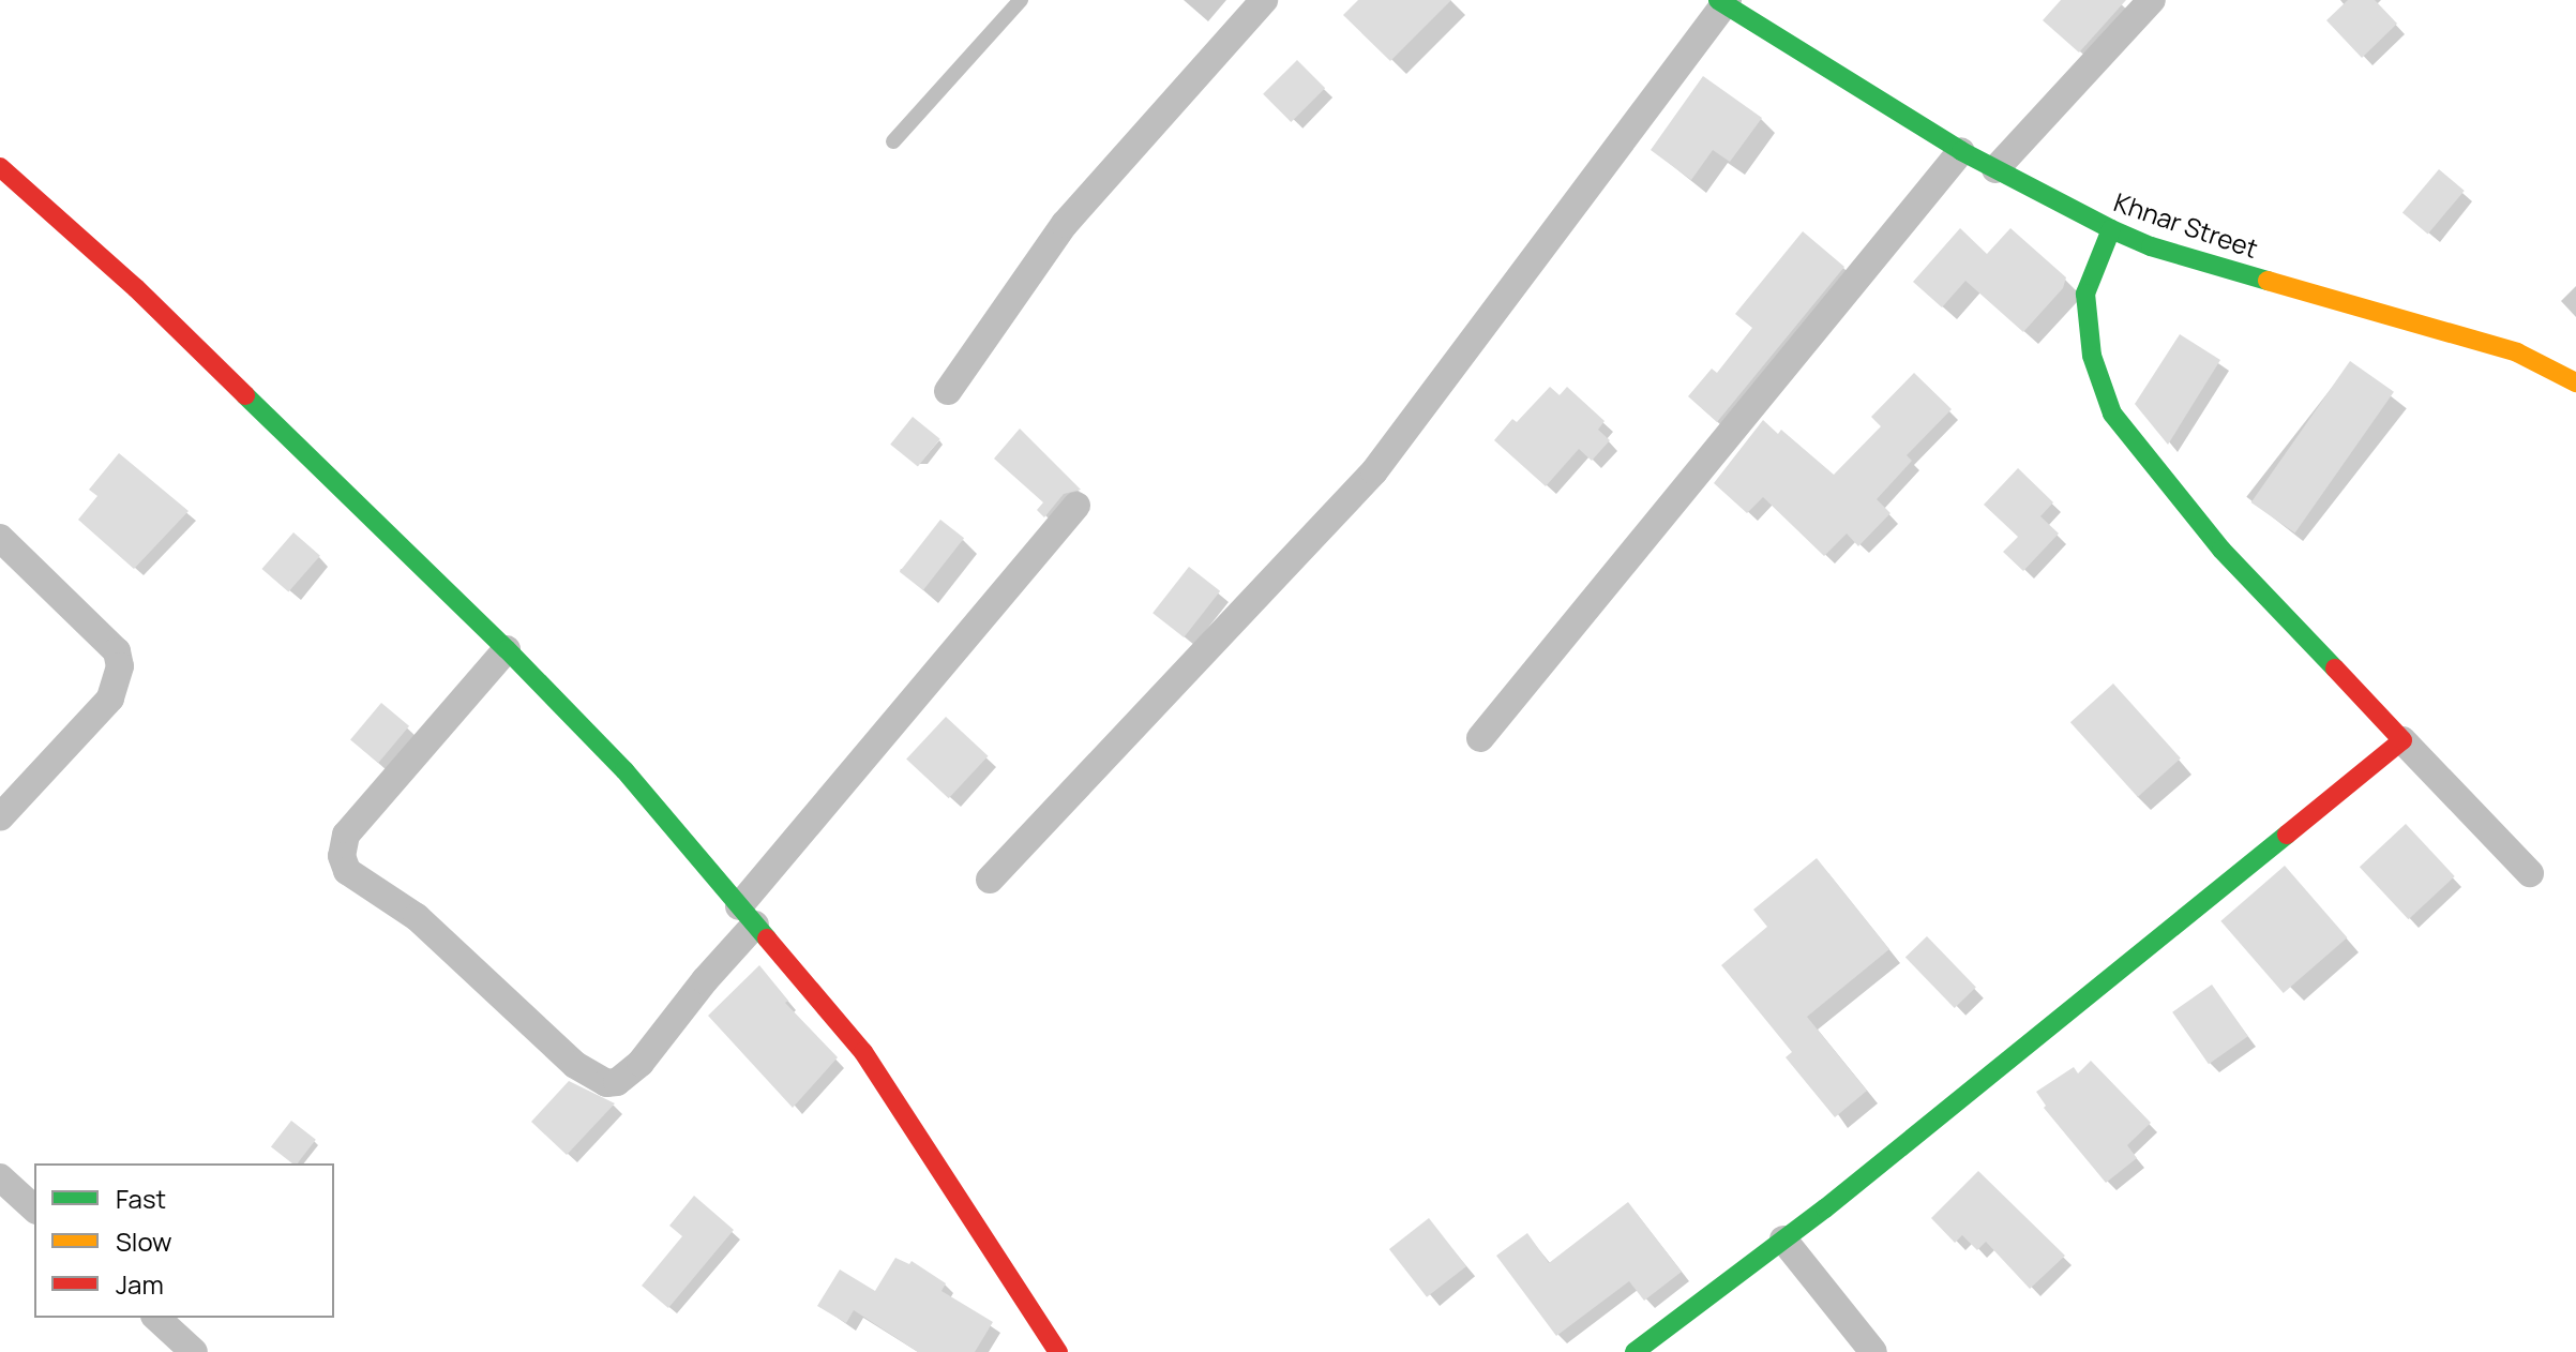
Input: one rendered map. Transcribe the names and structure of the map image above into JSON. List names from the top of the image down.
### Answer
{
  "streets": {
    "street": ["Khnar Street"]
  },
  "legend": ["Fast", "Slow", "Jam"]
}
